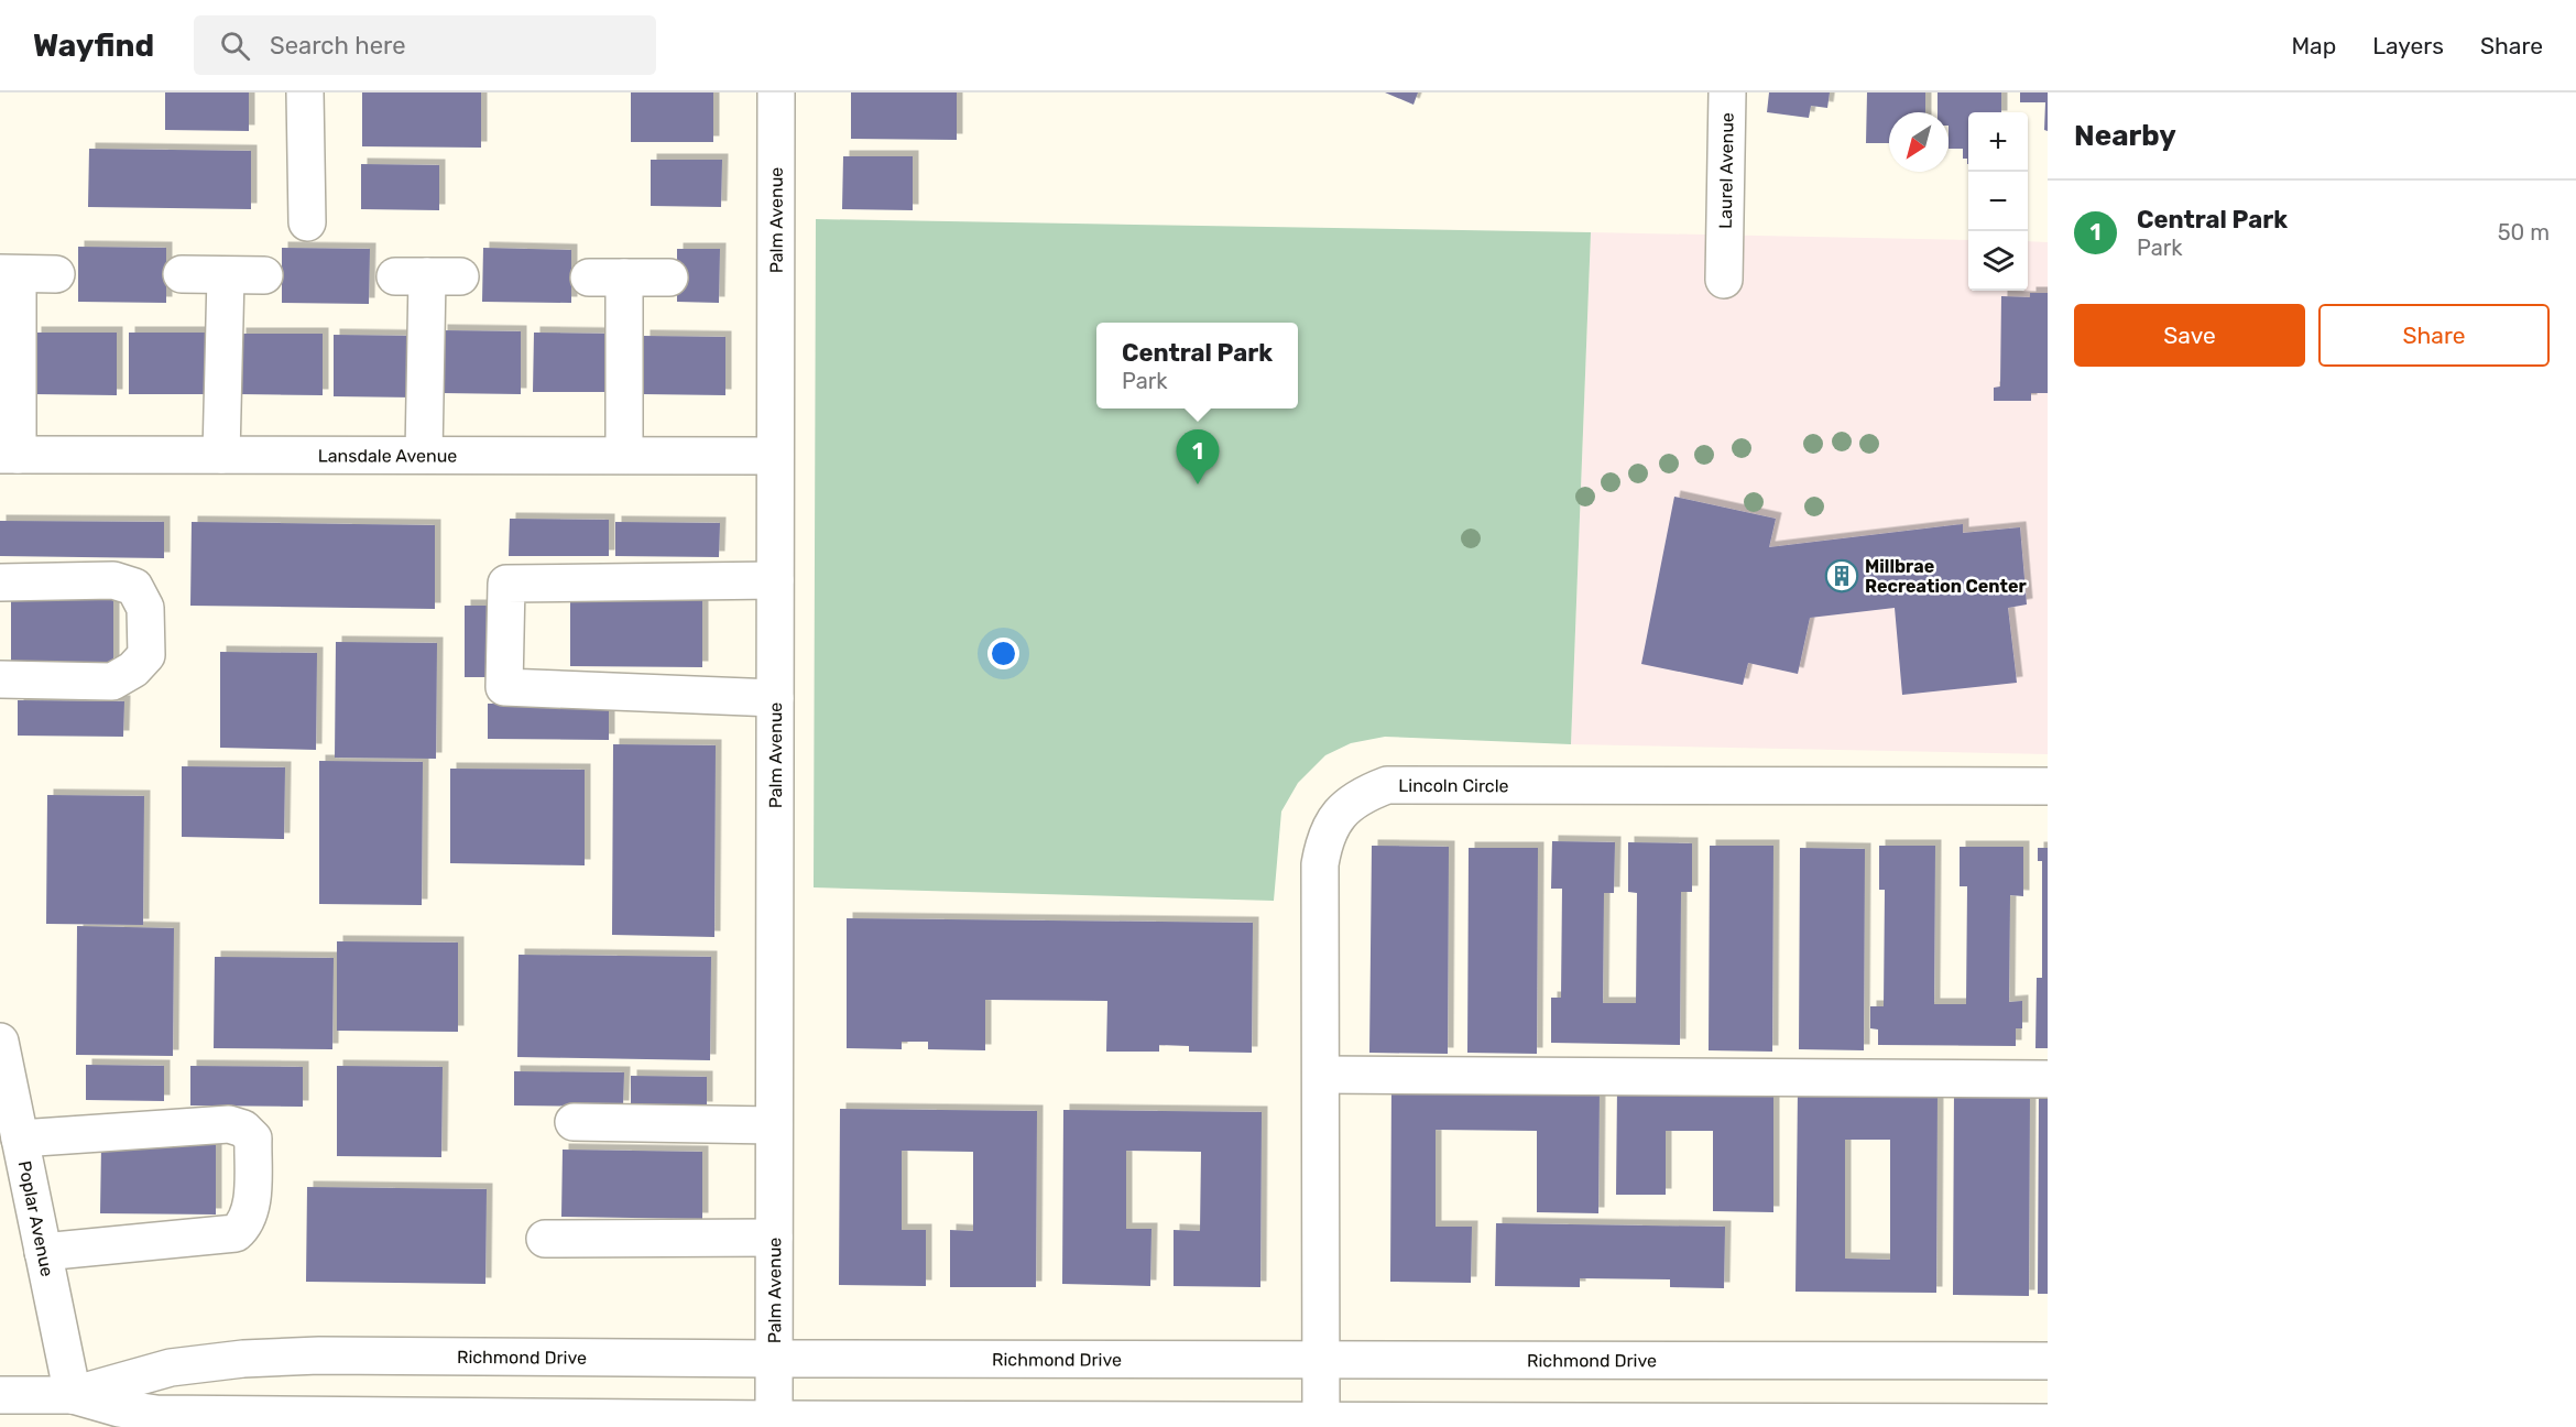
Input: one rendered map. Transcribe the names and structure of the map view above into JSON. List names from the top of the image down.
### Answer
{
  "streets": {
    "street": [
      "Laurel Avenue",
      "Palm Avenue",
      "Lansdale Avenue",
      "Lincoln Circle",
      "Poplar Avenue",
      "Richmond Drive"
    ]
  },
  "crossings": [
    ["Palm Avenue", "Lansdale Avenue"],
    ["Palm Avenue", "Richmond Drive"],
    ["Lincoln Circle", "Richmond Drive"],
    ["Poplar Avenue", "Richmond Drive"]
  ],
  "places": {
    "building": ["Millbrae Recreation Center"]
  },
  "north": "bottom left",
  "page": {
    "header": "Wayfind",
    "search": "Search here",
    "nav": ["Map", "Layers", "Share"],
    "heading": "Nearby",
    "map_buttons": ["+", "−"],
    "list": [
      {
        "mark": "1",
        "name": "Central Park",
        "note": "Park",
        "value": "50 m"
      }
    ],
    "buttons": ["Save", "Share"],
    "popup": ["Central Park", "Park"],
    "pins": "1"
  }
}
